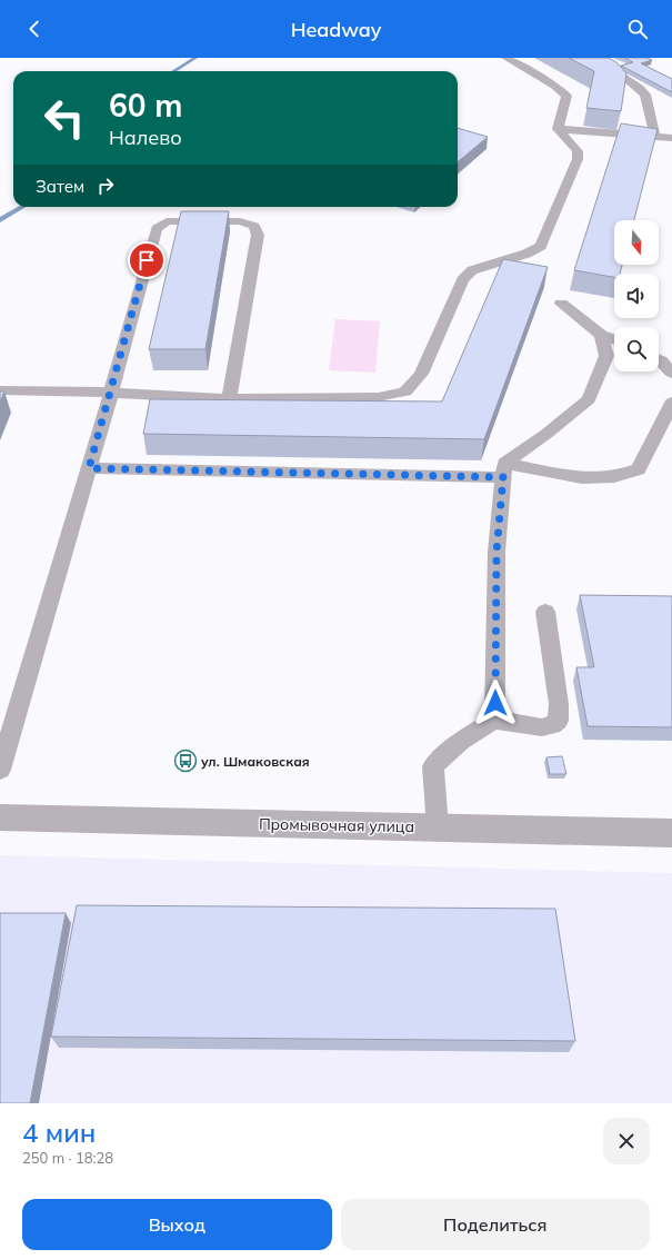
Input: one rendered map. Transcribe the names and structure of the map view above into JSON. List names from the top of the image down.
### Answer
{
  "streets": {
    "street": ["Промывочная улица"]
  },
  "places": {
    "bus stop": ["ул. Шмаковская"]
  },
  "north": "bottom",
  "page": {
    "header": "Headway",
    "turn": ["60 m", "Налево"],
    "then": "Затем",
    "heading": ["4 мин", "250 m · 18:28"],
    "buttons": ["Выход", "Поделиться"]
  }
}
